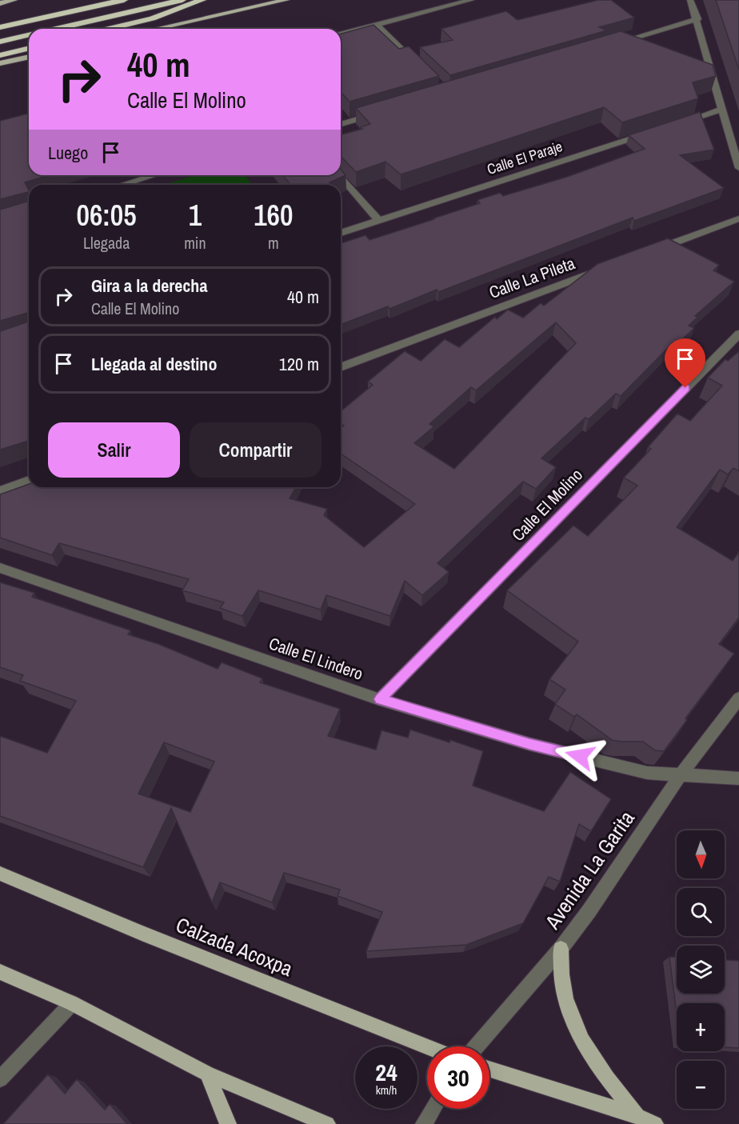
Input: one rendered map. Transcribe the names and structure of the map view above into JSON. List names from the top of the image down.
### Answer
{
  "streets": {
    "main road": ["Calzada Acoxpa"],
    "street": [
      "Calle El Paraje",
      "Calle La Pileta",
      "Calle El Molino",
      "Calle El Lindero",
      "Avenida La Garita"
    ]
  },
  "crossings": [
    ["Calle El Molino", "Calle El Lindero"],
    ["Calle El Lindero", "Avenida La Garita"]
  ],
  "north": "bottom",
  "page": {
    "turn": ["40 m", "Calle El Molino"],
    "then": "Luego",
    "eta": [
      "06:05",
      "Llegada",
      "1",
      "min",
      "160",
      "m"
    ],
    "list": [
      {
        "name": "Gira a la derecha",
        "note": "Calle El Molino",
        "value": "40 m"
      },
      {
        "name": "Llegada al destino",
        "value": "120 m"
      }
    ],
    "buttons": ["Salir", "Compartir"],
    "map_buttons": ["+", "−"],
    "speed": "24 km/h",
    "limit": "30"
  }
}
